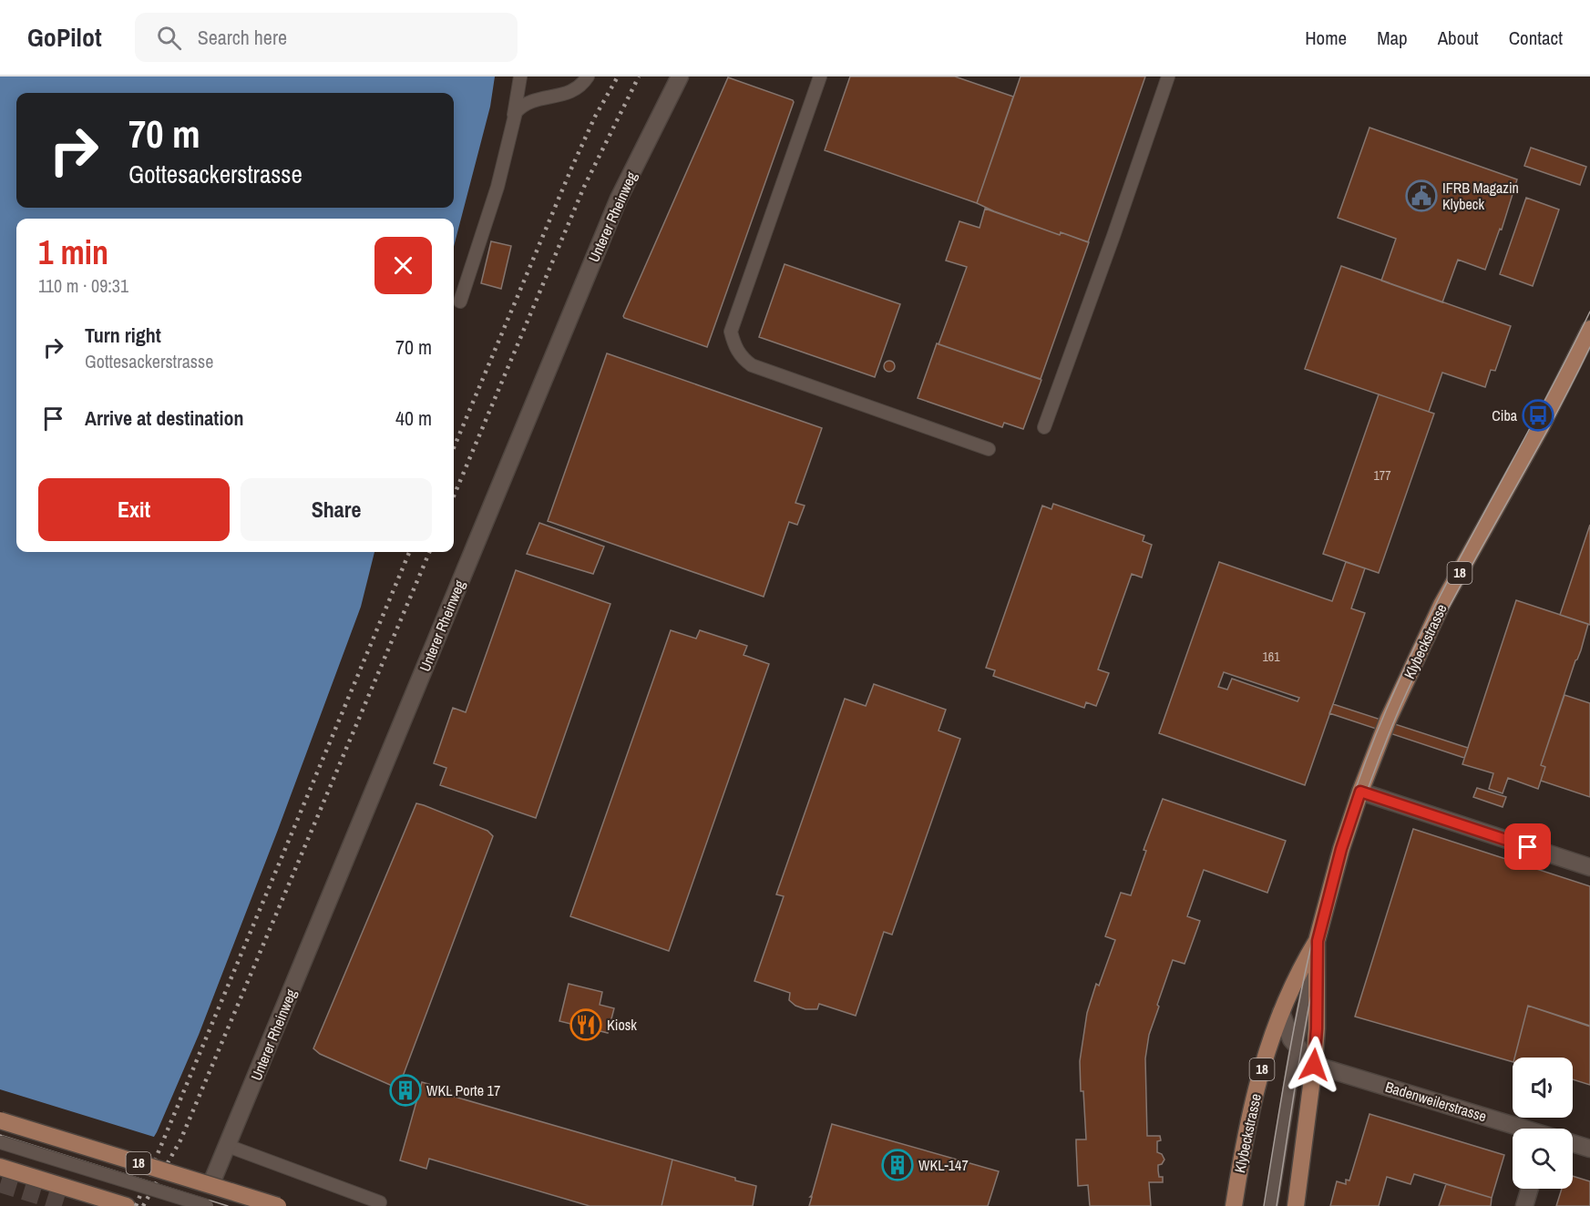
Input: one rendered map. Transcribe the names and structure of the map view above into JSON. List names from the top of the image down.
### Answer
{
  "streets": {
    "main road": ["18", "Klybeckstrasse"],
    "street": ["Unterer Rheinweg", "Badenweilerstrasse"]
  },
  "crossings": [
    ["Klybeckstrasse", "Badenweilerstrasse"]
  ],
  "places": {
    "public building": ["IFRB Magazin Klybeck"],
    "bus stop": ["Ciba"],
    "restaurant": ["Kiosk"],
    "building": ["WKL Porte 17", "WKL-147"]
  },
  "house_numbers": ["177", "161"],
  "page": {
    "header": "GoPilot",
    "search": "Search here",
    "nav": [
      "Home",
      "Map",
      "About",
      "Contact"
    ],
    "turn": ["70 m", "Gottesackerstrasse"],
    "heading": ["1 min", "110 m · 09:31"],
    "list": [
      {
        "name": "Turn right",
        "note": "Gottesackerstrasse",
        "value": "70 m"
      },
      {
        "name": "Arrive at destination",
        "value": "40 m"
      }
    ],
    "buttons": ["Exit", "Share"]
  }
}
